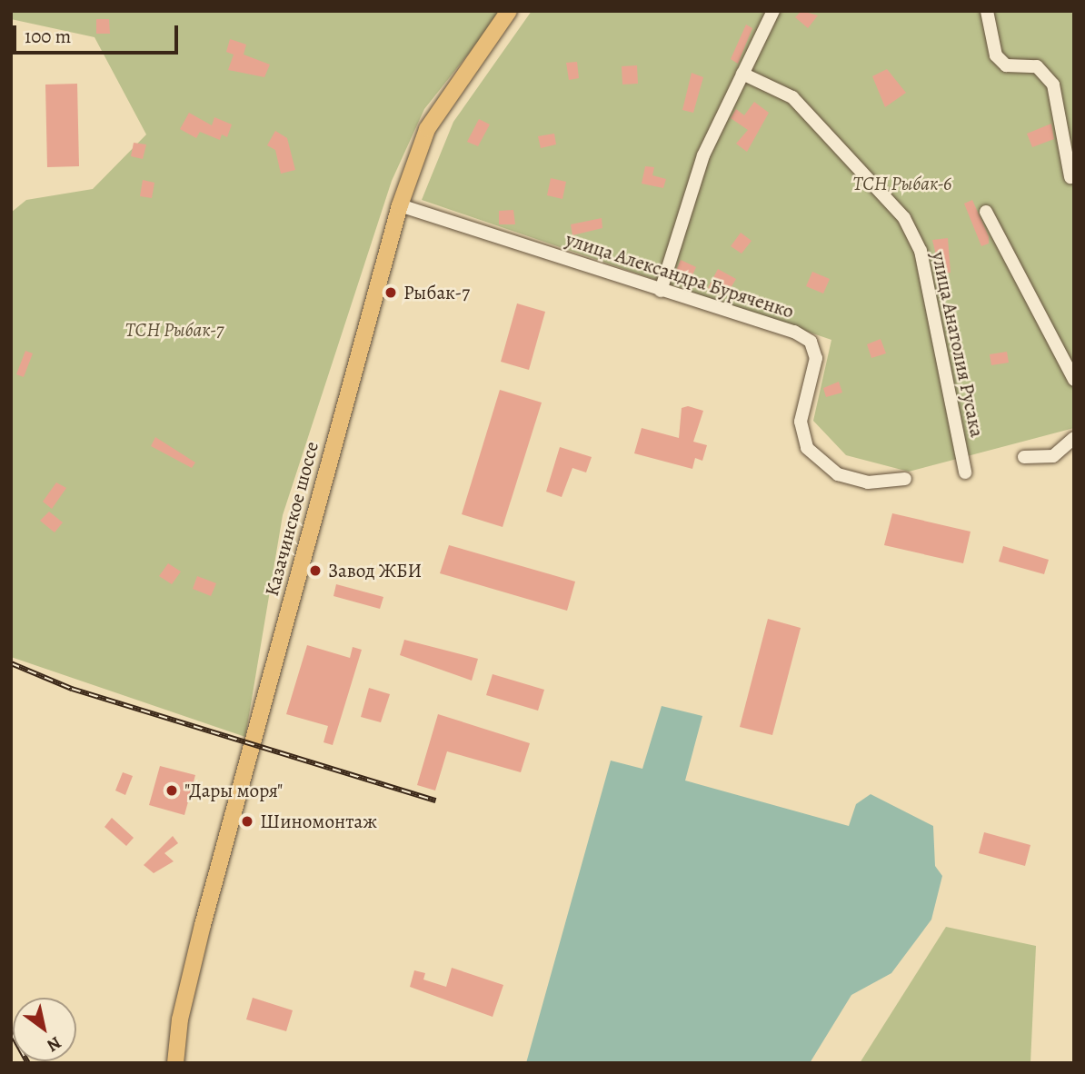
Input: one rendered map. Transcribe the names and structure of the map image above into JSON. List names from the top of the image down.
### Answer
{
  "streets": {
    "main road": ["Казачинское шоссе"],
    "street": ["улица Александра Буряченко", "улица Анатолия Русака"]
  },
  "crossings": [
    ["улица Александра Буряченко", "Казачинское шоссе"]
  ],
  "parks": ["ТСН Рыбак-6", "ТСН Рыбак-7"],
  "places": [
    "Рыбак-7",
    "Завод ЖБИ",
    "\"Дары моря\"",
    "Шиномонтаж"
  ],
  "scale_bar": "100 m",
  "north": "bottom right"
}
